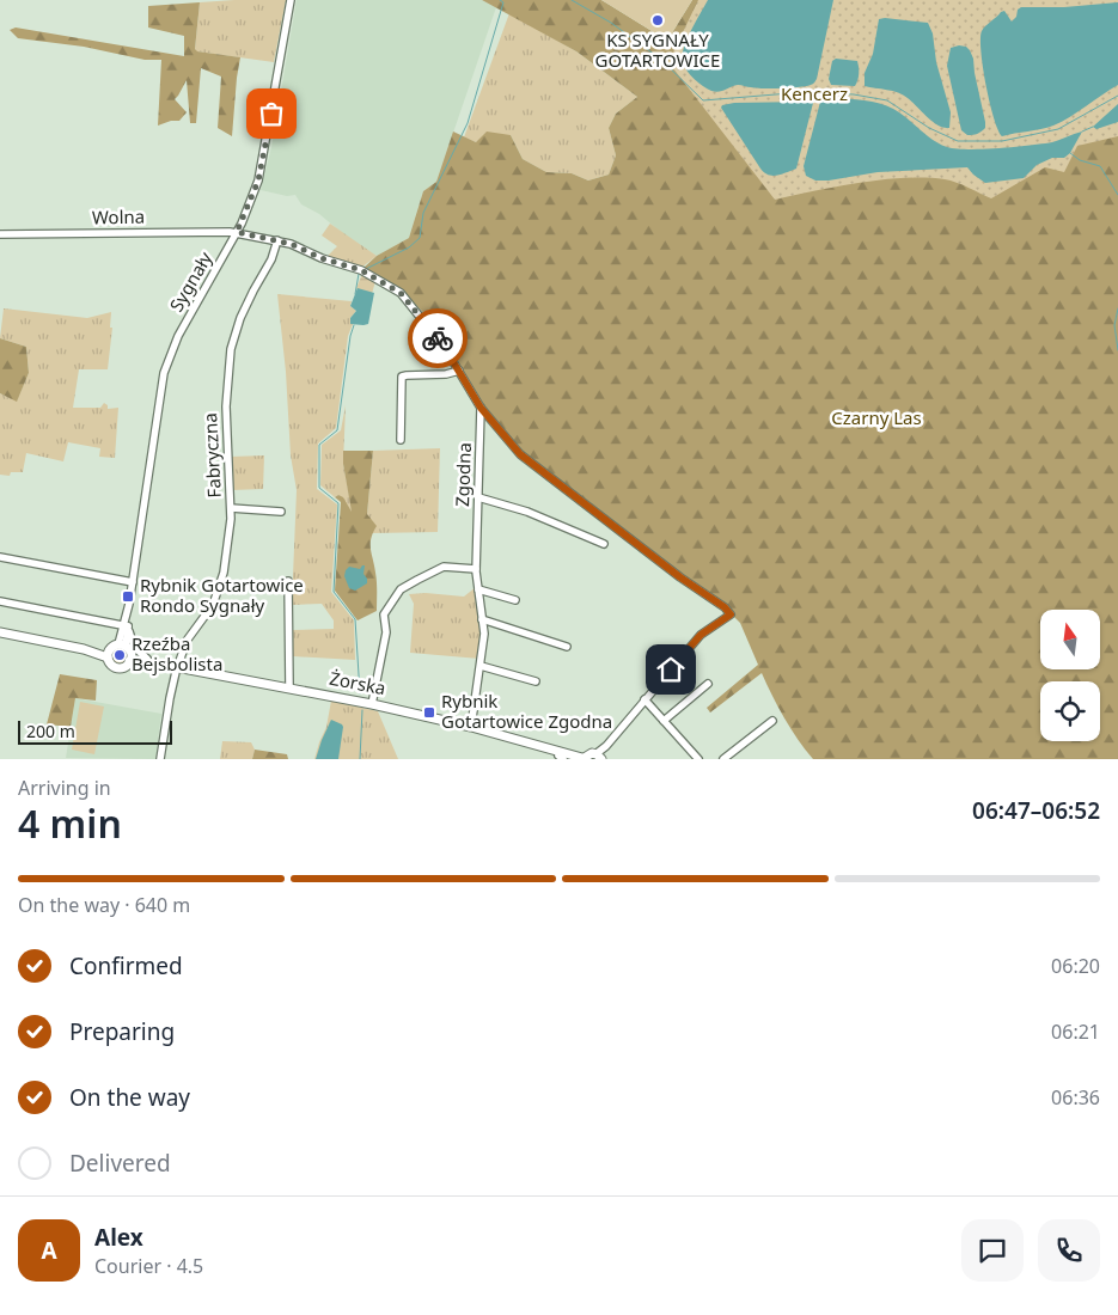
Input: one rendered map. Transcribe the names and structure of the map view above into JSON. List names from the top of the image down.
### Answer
{
  "streets": {
    "main road": ["Żorska"],
    "street": [
      "Wolna",
      "Sygnały",
      "Fabryczna",
      "Zgodna"
    ]
  },
  "crossings": [
    ["Wolna", "Sygnały"],
    ["Fabryczna", "Żorska"],
    ["Zgodna", "Żorska"]
  ],
  "parks": ["Kencerz", "Czarny Las"],
  "places": {
    "other": ["KS SYGNAŁY GOTARTOWICE", "Rzeźba Bejsbolista"],
    "transit": ["Rybnik Gotartowice Rondo Sygnały", "Rybnik Gotartowice Zgodna"]
  },
  "scale_bar": "200 m",
  "north": "top",
  "page": {
    "scale": "200 m",
    "heading": ["4 min", "Arriving in", "06:47–06:52"],
    "panel": ["Alex", "Courier · 4.5"],
    "bar": "On the way · 640 m",
    "list": [
      ["Confirmed", "06:20"],
      ["Preparing", "06:21"],
      ["On the way", "06:36"],
      "Delivered"
    ],
    "round": "A"
  }
}
